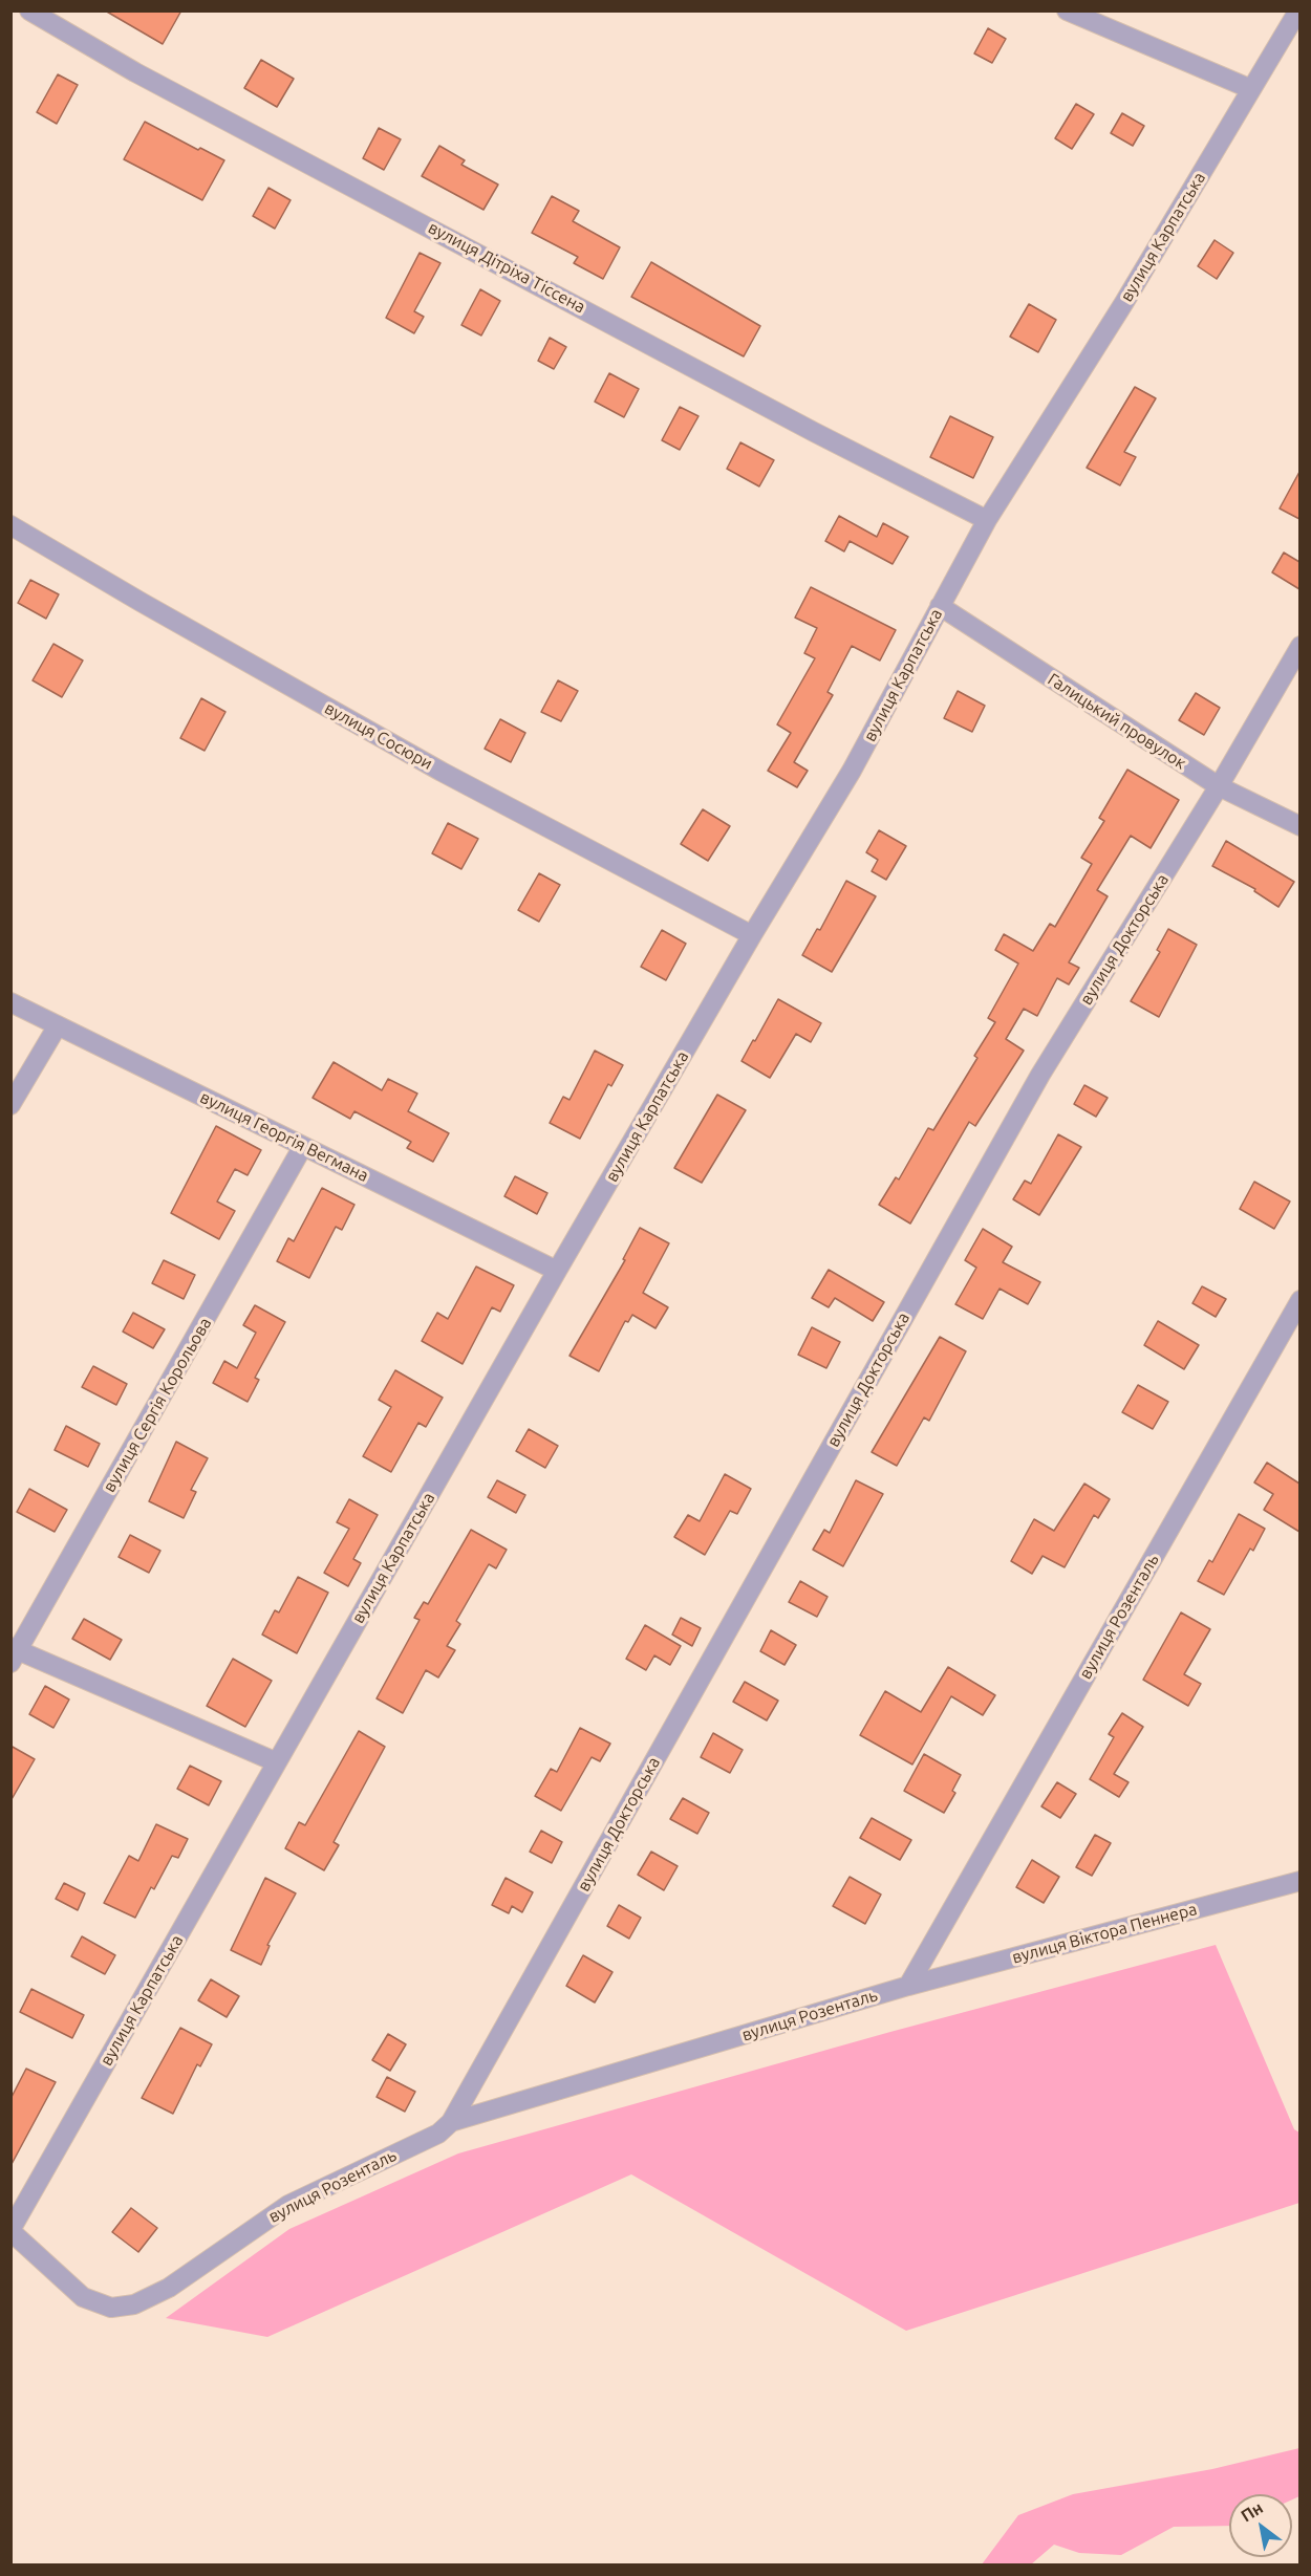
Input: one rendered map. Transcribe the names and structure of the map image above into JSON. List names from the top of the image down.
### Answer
{
  "streets": {
    "street": [
      "вулиця Карпатська",
      "вулиця Дітріха Тіссена",
      "Галицький провулок",
      "вулиця Сосюри",
      "вулиця Докторська",
      "вулиця Георгія Вегмана",
      "вулиця Сергія Корольова",
      "вулиця Розенталь",
      "вулиця Віктора Пеннера"
    ]
  },
  "crossings": [
    ["вулиця Карпатська", "вулиця Дітріха Тіссена"],
    ["вулиця Карпатська", "Галицький провулок"],
    ["вулиця Карпатська", "вулиця Сосюри"],
    ["вулиця Карпатська", "вулиця Георгія Вегмана"],
    ["вулиця Карпатська", "вулиця Розенталь"],
    ["Галицький провулок", "вулиця Докторська"],
    ["вулиця Докторська", "вулиця Розенталь"],
    ["вулиця Георгія Вегмана", "вулиця Сергія Корольова"],
    ["вулиця Розенталь", "вулиця Віктора Пеннера"]
  ],
  "north": "top left"
}
